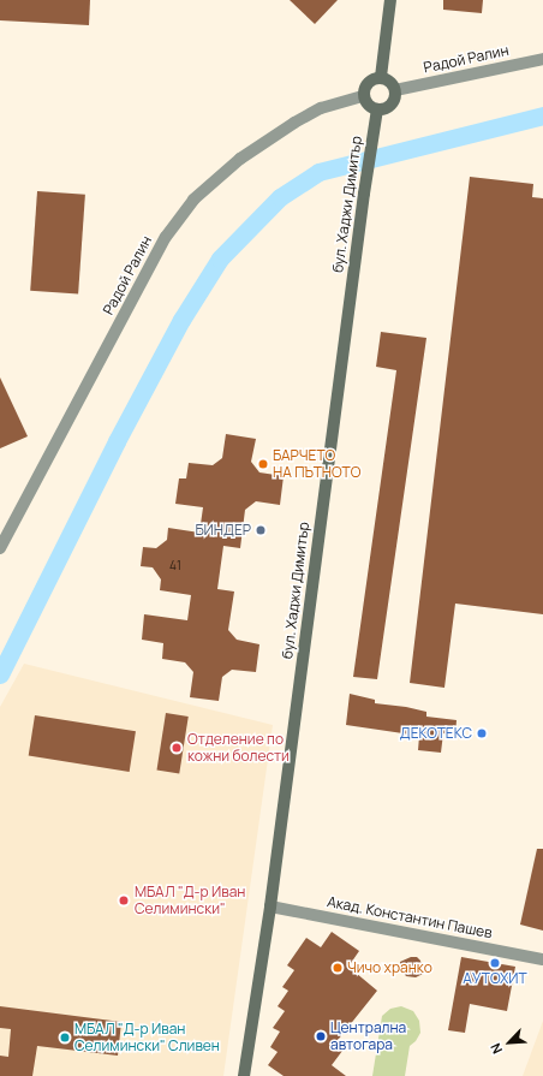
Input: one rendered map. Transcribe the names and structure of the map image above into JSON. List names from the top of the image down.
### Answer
{
  "streets": {
    "street": ["Радой Ралин", "бул. Хаджи Димитър", "Акад. Константин Пашев"]
  },
  "crossings": [
    ["Радой Ралин", "бул. Хаджи Димитър"],
    ["бул. Хаджи Димитър", "Акад. Константин Пашев"]
  ],
  "places": [
    "БАРЧЕТО НА ПЪТНОТО",
    "БИНДЕР",
    "ДЕКОТЕКС",
    "Отделение по кожни болести",
    "МБАЛ \"Д-р Иван Селимински\"",
    "АУТОХИТ",
    "Чичо хранко",
    "Централна автогара",
    "МБАЛ \"Д-р Иван Селимински\" Сливен"
  ],
  "house_numbers": ["41"],
  "north": "bottom left"
}
